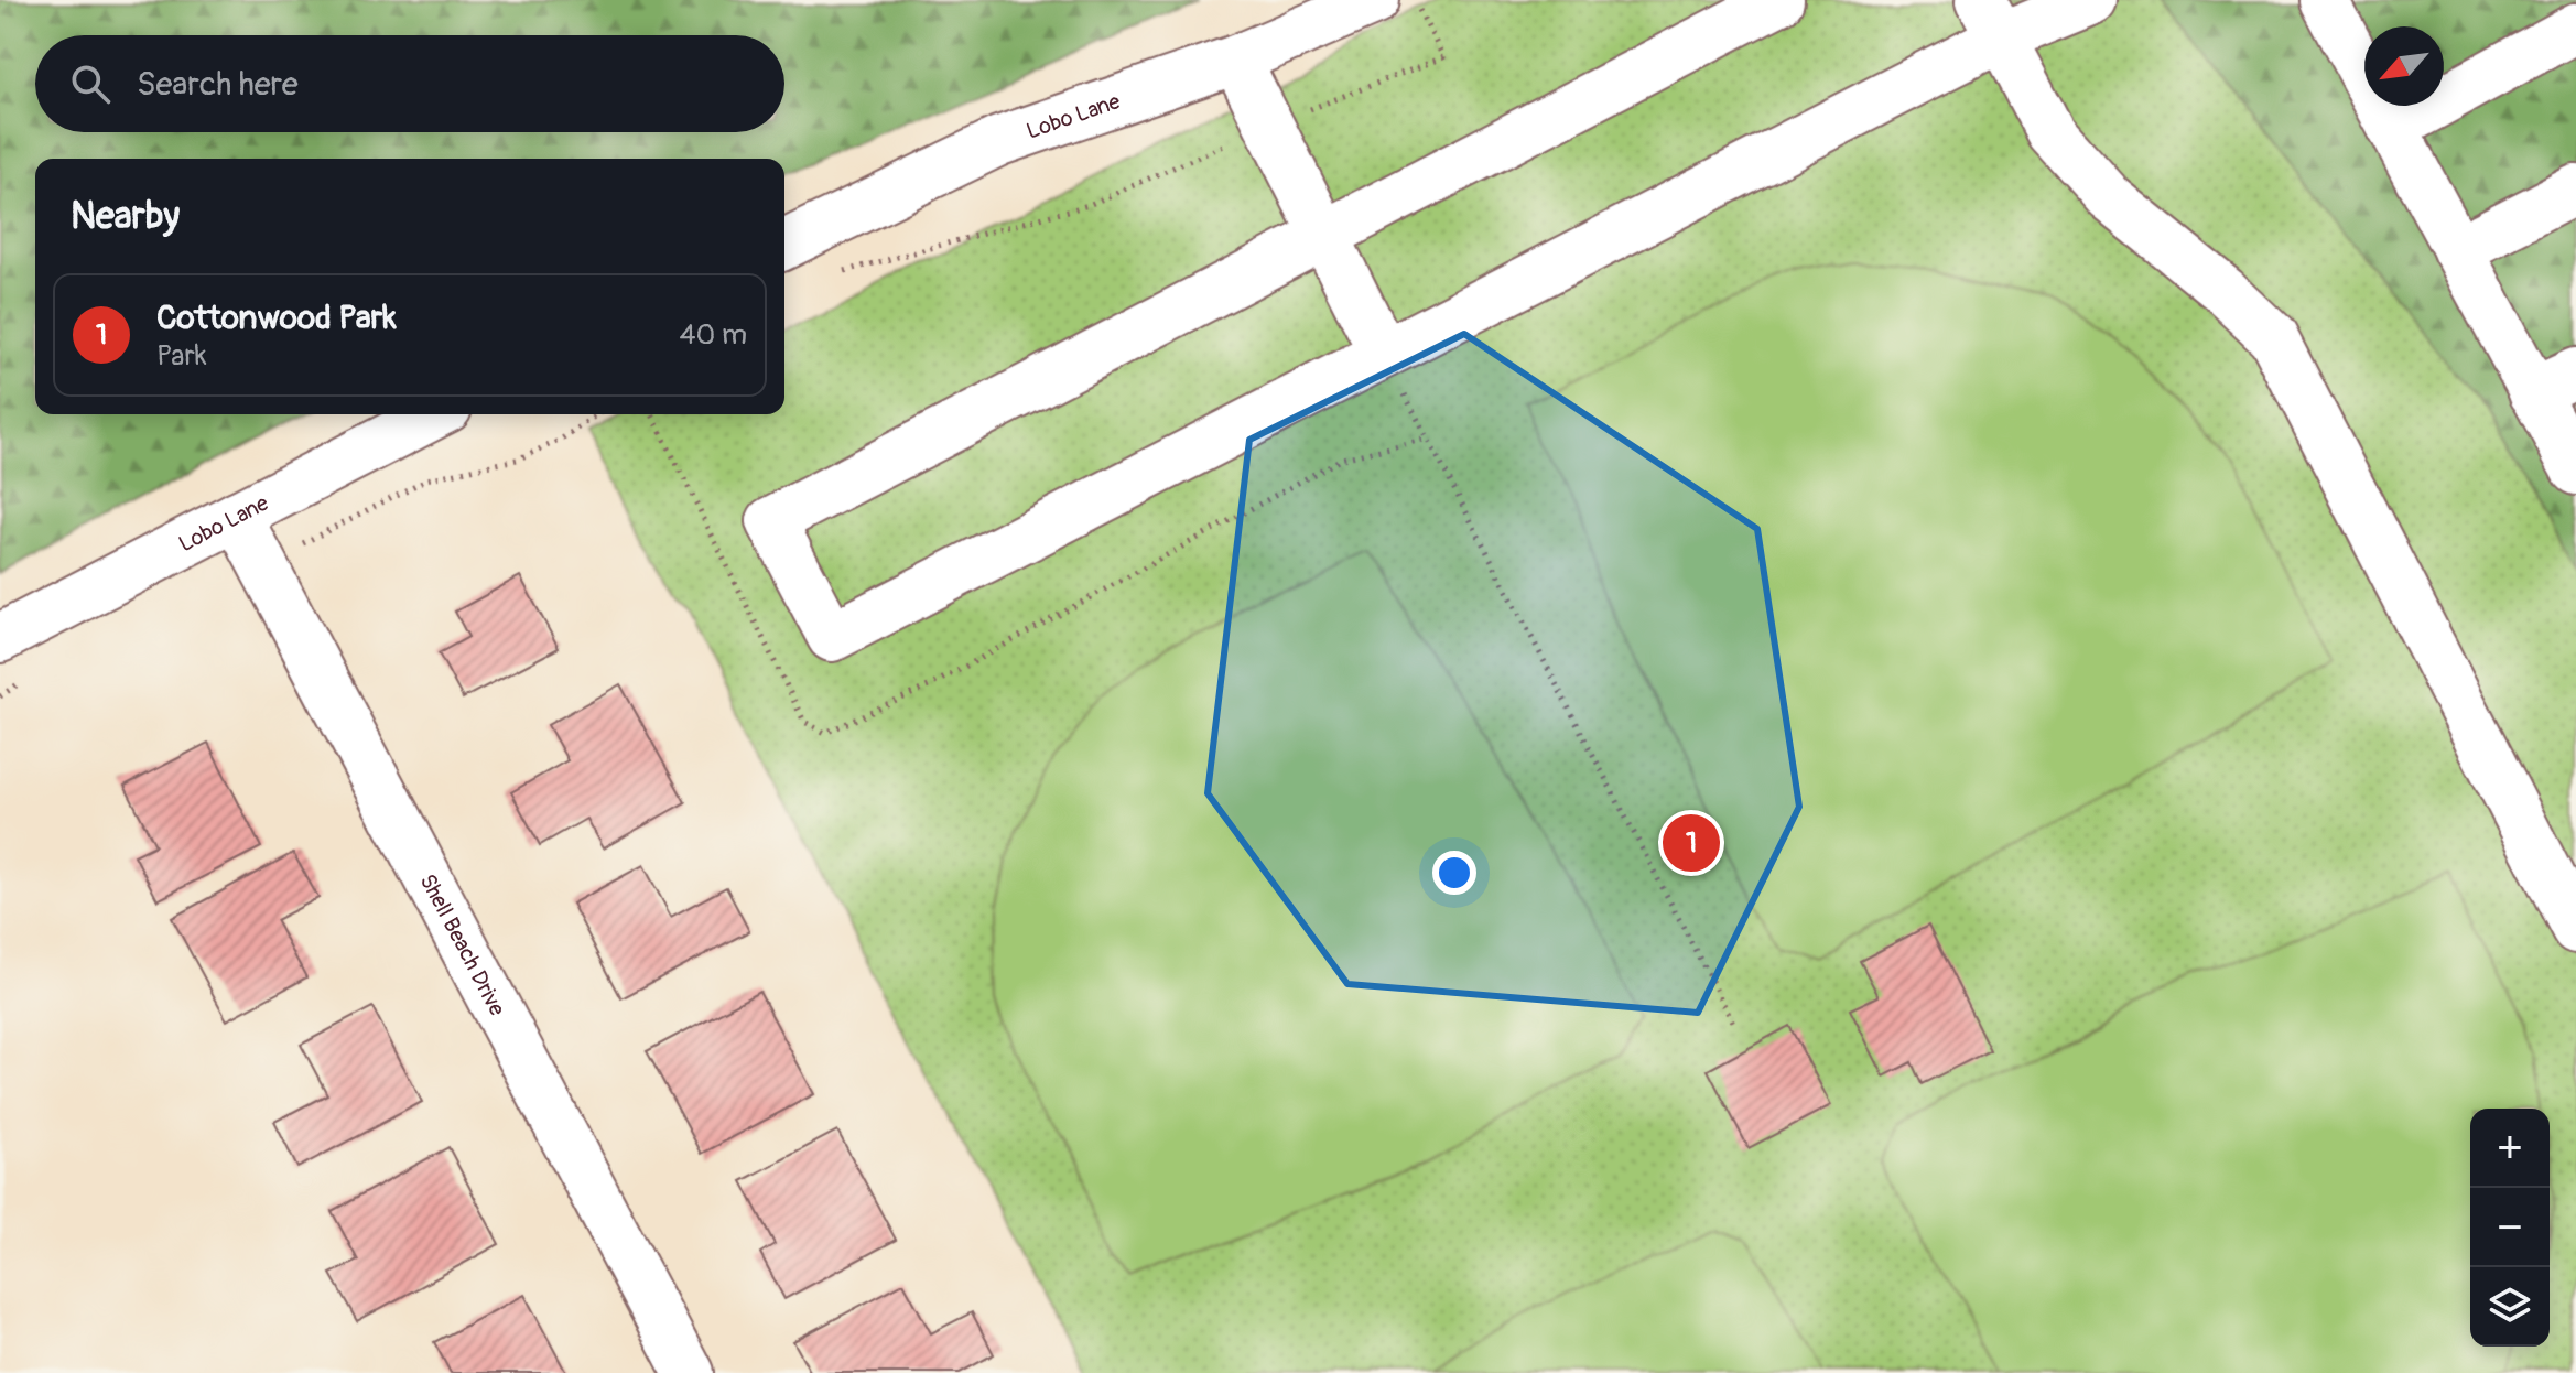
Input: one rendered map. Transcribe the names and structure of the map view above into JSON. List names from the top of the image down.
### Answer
{
  "streets": {
    "street": ["Lobo Lane", "Shell Beach Drive"]
  },
  "crossings": [
    ["Lobo Lane", "Shell Beach Drive"]
  ],
  "north": "bottom left",
  "page": {
    "search": "Search here",
    "heading": "Nearby",
    "list": [
      {
        "mark": "1",
        "name": "Cottonwood Park",
        "note": "Park",
        "value": "40 m"
      }
    ],
    "pins": "1",
    "map_buttons": ["+", "−"]
  }
}
